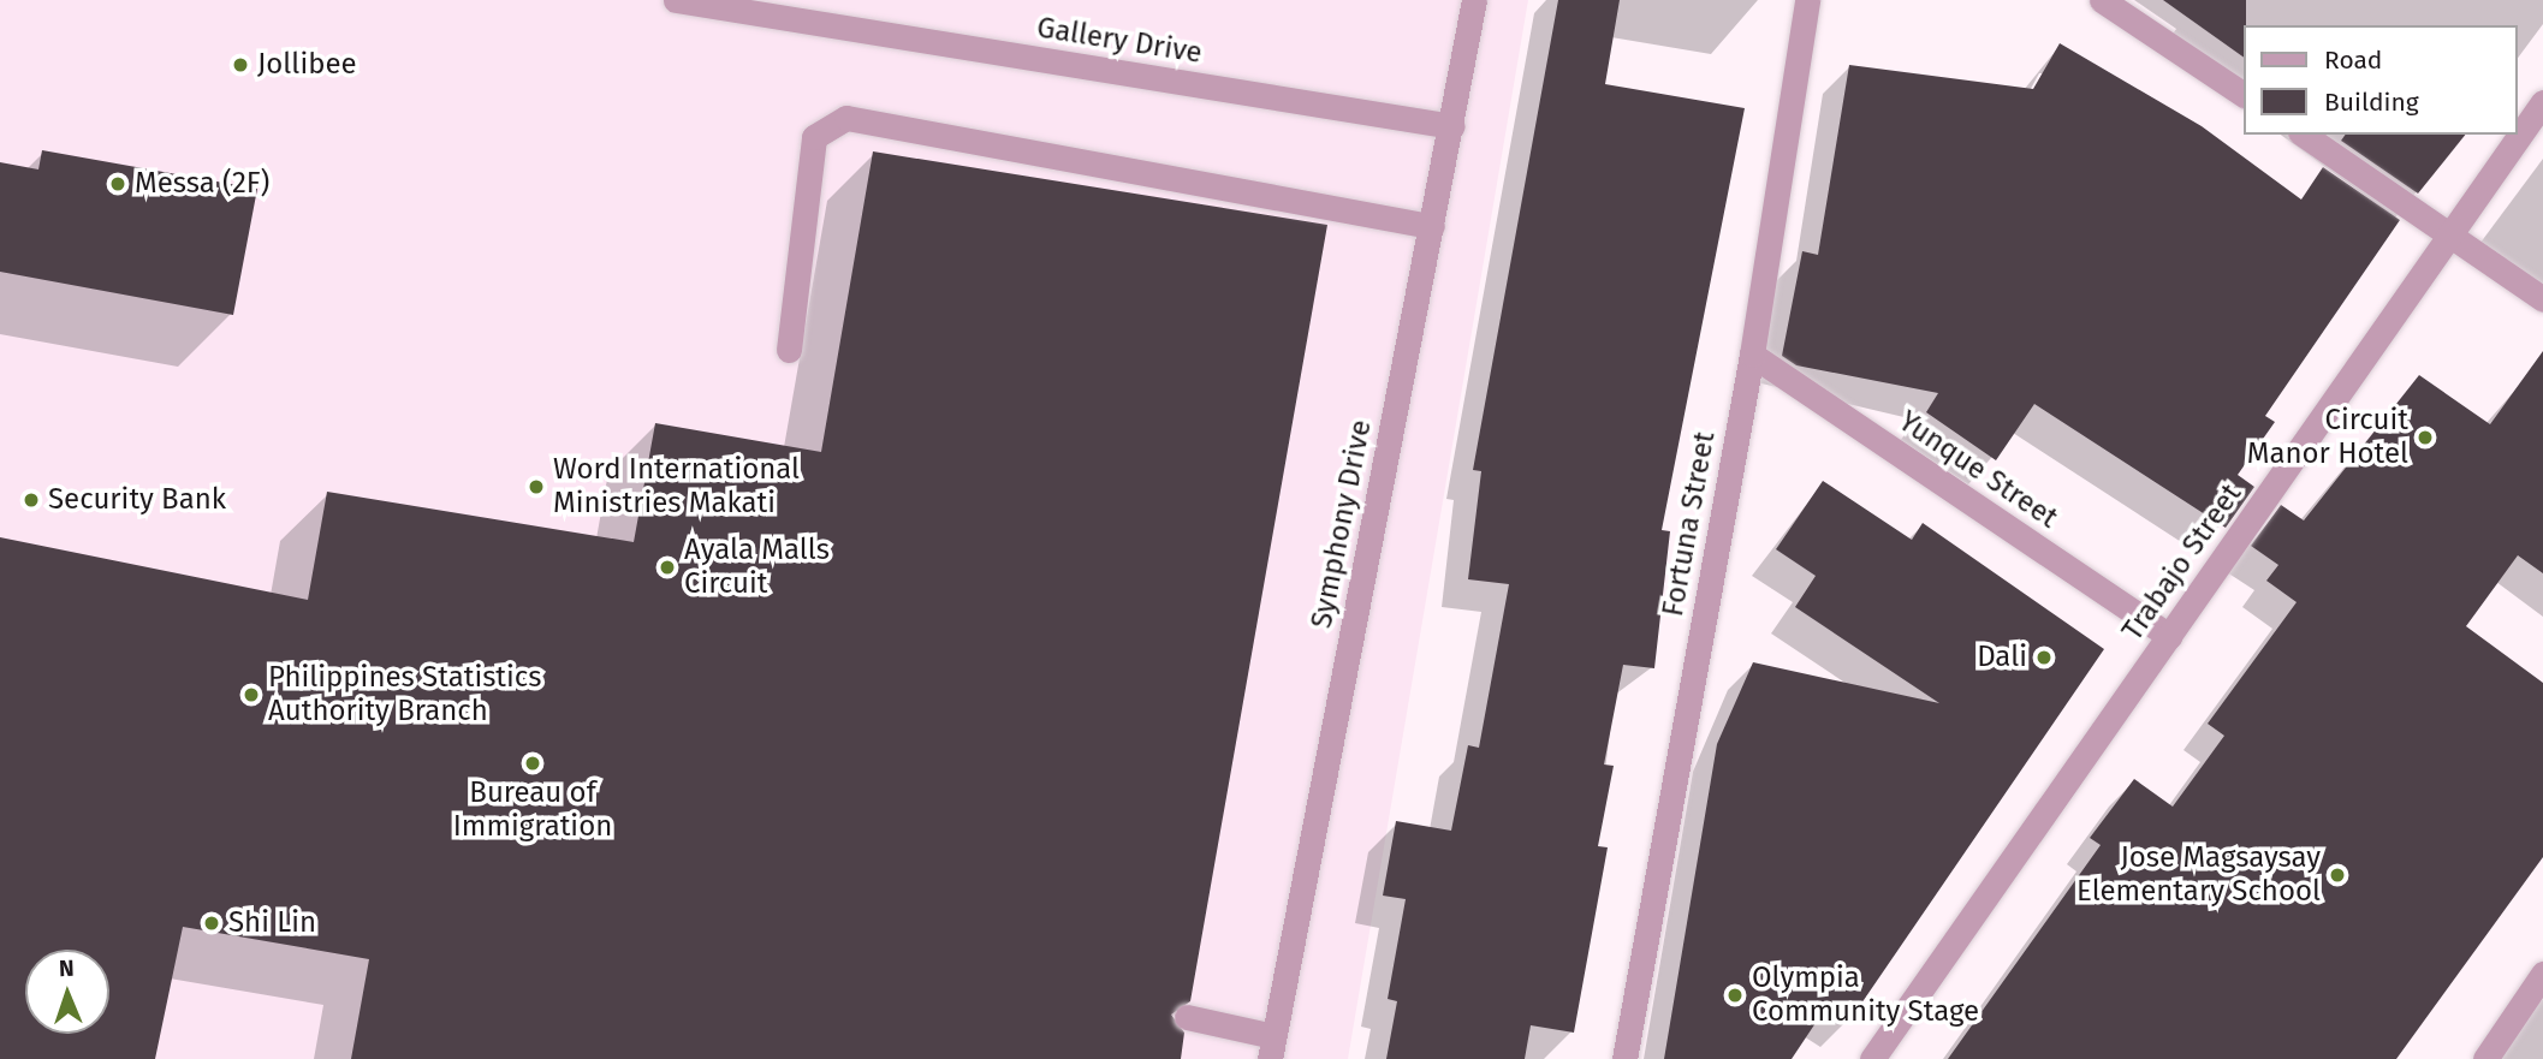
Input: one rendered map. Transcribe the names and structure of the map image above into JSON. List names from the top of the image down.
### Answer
{
  "streets": {
    "street": [
      "Gallery Drive",
      "Yunque Street",
      "Symphony Drive",
      "Fortuna Street",
      "Trabajo Street"
    ]
  },
  "crossings": [
    ["Gallery Drive", "Symphony Drive"],
    ["Yunque Street", "Fortuna Street"],
    ["Yunque Street", "Trabajo Street"]
  ],
  "places": [
    "Jollibee",
    "Messa (2F)",
    "Circuit Manor Hotel",
    "Word International Ministries Makati",
    "Security Bank",
    "Ayala Malls Circuit",
    "Dali",
    "Philippines Statistics Authority Branch",
    "Bureau of Immigration",
    "Jose Magsaysay Elementary School",
    "Shi Lin",
    "Olympia Community Stage"
  ],
  "legend": ["Road", "Building"],
  "north": "top"
}
